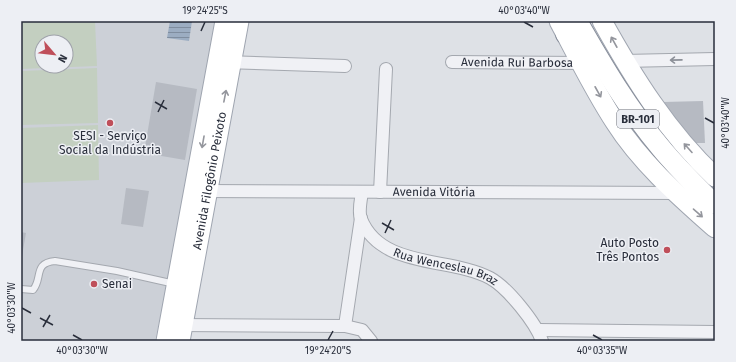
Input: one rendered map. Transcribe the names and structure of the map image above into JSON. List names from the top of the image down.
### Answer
{
  "streets": {
    "highway": ["BR-101"],
    "main road": ["Avenida Filogônio Peixoto"],
    "street": ["Avenida Rui Barbosa", "Avenida Vitória", "Rua Wenceslau Braz"]
  },
  "crossings": [
    ["Avenida Filogônio Peixoto", "Avenida Vitória"]
  ],
  "places": ["SESI - Serviço Social da Indústria", "Auto Posto Três Pontos", "Senai"],
  "north": "bottom right",
  "coordinates": [
    "19°24'25\"S",
    "40°03'40\"W",
    "40°03'30\"W",
    "19°24'20\"S",
    "40°03'35\"W"
  ]
}
